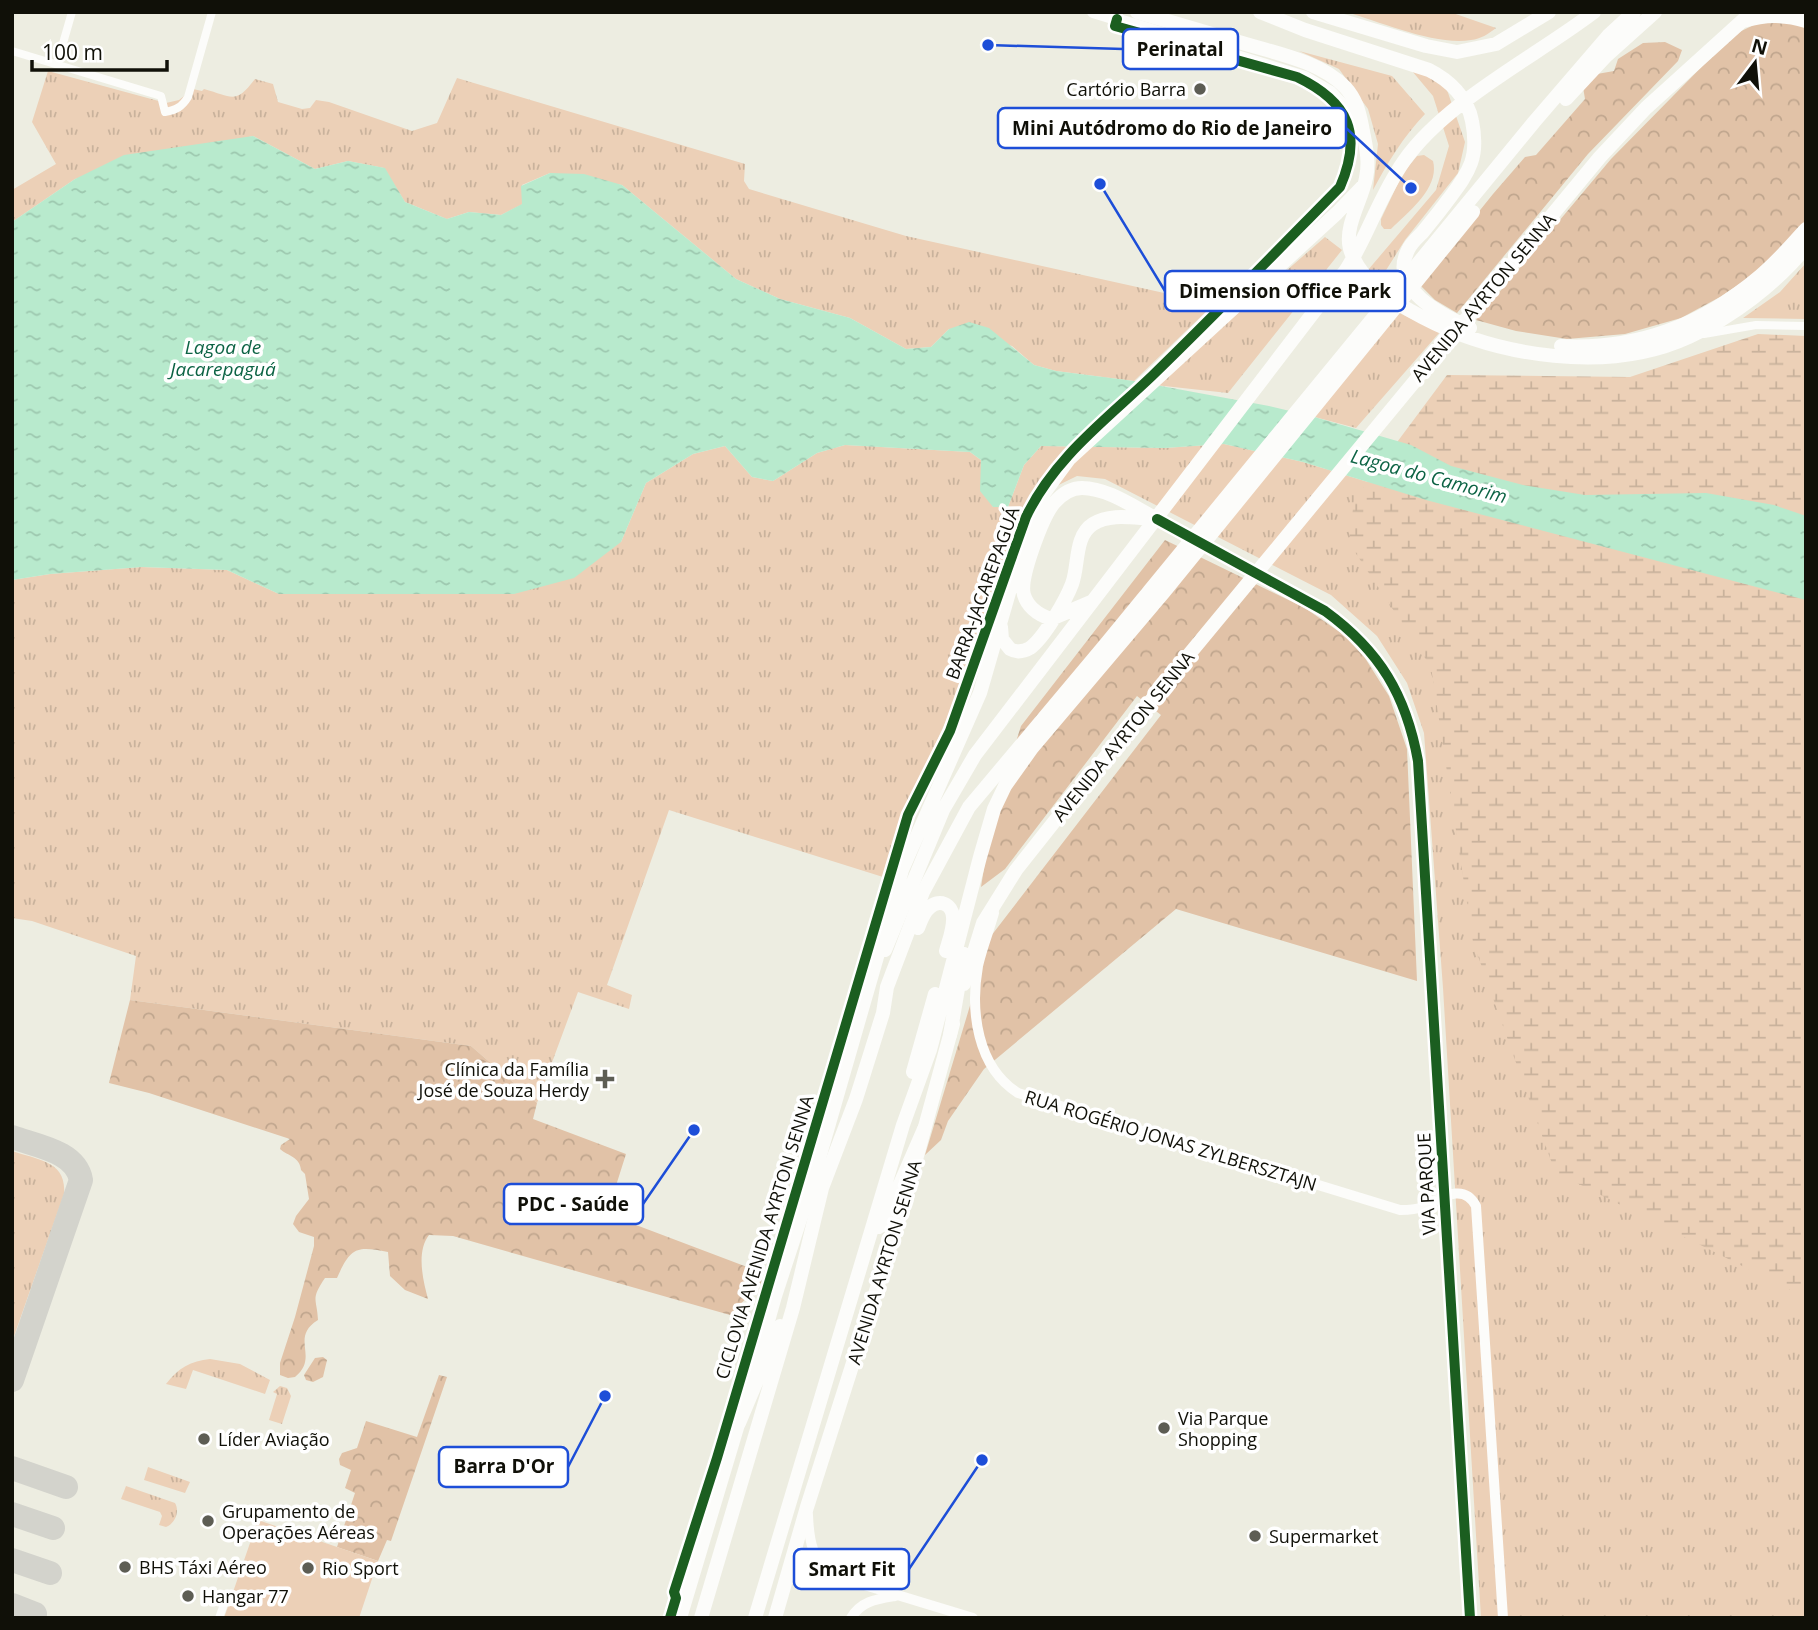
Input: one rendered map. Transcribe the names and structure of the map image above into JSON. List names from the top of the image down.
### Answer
{
  "streets": {
    "highway": ["AVENIDA AYRTON SENNA"],
    "street": ["RUA ROGÉRIO JONAS ZYLBERSZTAJN", "VIA PARQUE"],
    "cycle path": ["BARRA-JACAREPAGUÁ"]
  },
  "crossings": [
    ["AVENIDA AYRTON SENNA", "RUA ROGÉRIO JONAS ZYLBERSZTAJN"],
    ["RUA ROGÉRIO JONAS ZYLBERSZTAJN", "VIA PARQUE"]
  ],
  "water": ["Lagoa de Jacarepaguá", "Lagoa do Camorim"],
  "places": {
    "other": [
      "Perinatal",
      "Cartório Barra",
      "Dimension Office Park",
      "Mini Autódromo do Rio de Janeiro",
      "PDC - Saúde",
      "Barra D'Or",
      "Via Parque Shopping",
      "Líder Aviação",
      "Smart Fit",
      "Grupamento de Operações Aéreas",
      "Supermarket",
      "BHS Táxi Aéreo",
      "Rio Sport",
      "Hangar 77"
    ],
    "health": ["Clínica da Família José de Souza Herdy"]
  },
  "scale_bar": "100 m",
  "north": "top"
}
